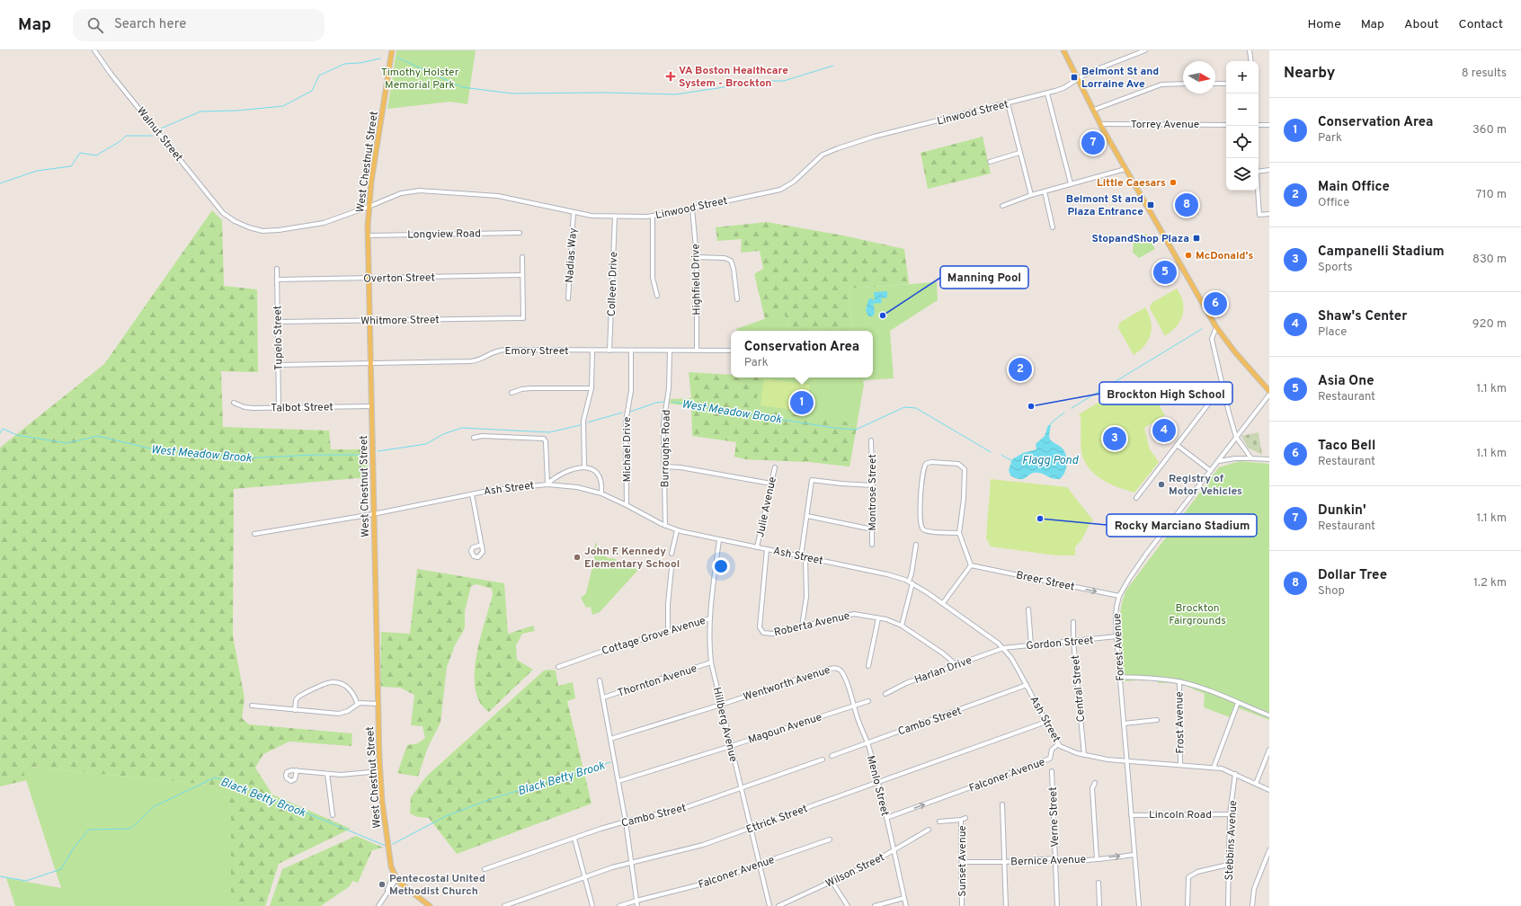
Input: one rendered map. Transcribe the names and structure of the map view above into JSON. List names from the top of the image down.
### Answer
{
  "streets": {
    "main road": ["West Chestnut Street"],
    "street": [
      "Linwood Street",
      "Torrey Avenue",
      "Walnut Street",
      "Longview Road",
      "Nadias Way",
      "Overton Street",
      "Highfield Drive",
      "Colleen Drive",
      "Whitmore Street",
      "Tupelo Street",
      "Emory Street",
      "Talbot Street",
      "Burroughs Road",
      "Michael Drive",
      "Ash Street",
      "Montrose Street",
      "Julie Avenue",
      "Breer Street",
      "Roberta Avenue",
      "Cottage Grove Avenue",
      "Gordon Street",
      "Forest Avenue",
      "Harlan Drive",
      "Thornton Avenue",
      "Wentworth Avenue",
      "Central Street",
      "Cambo Street",
      "Frost Avenue",
      "Hillberg Avenue",
      "Magoun Avenue",
      "Falconer Avenue",
      "Menlo Street",
      "Lincoln Road",
      "Verne Street",
      "Ettrick Street",
      "Stebbins Avenue",
      "Bernice Avenue",
      "Sunset Avenue",
      "Wilson Street"
    ]
  },
  "crossings": [
    ["Linwood Street", "Walnut Street"],
    ["Linwood Street", "West Chestnut Street"],
    ["Linwood Street", "Nadias Way"],
    ["Linwood Street", "Highfield Drive"],
    ["Linwood Street", "Colleen Drive"],
    ["West Chestnut Street", "Longview Road"],
    ["West Chestnut Street", "Overton Street"],
    ["West Chestnut Street", "Whitmore Street"],
    ["West Chestnut Street", "Emory Street"],
    ["West Chestnut Street", "Talbot Street"],
    ["West Chestnut Street", "Ash Street"],
    ["Overton Street", "Whitmore Street"],
    ["Overton Street", "Tupelo Street"],
    ["Highfield Drive", "Emory Street"],
    ["Colleen Drive", "Emory Street"],
    ["Whitmore Street", "Tupelo Street"],
    ["Tupelo Street", "Emory Street"],
    ["Tupelo Street", "Talbot Street"],
    ["Emory Street", "Burroughs Road"],
    ["Emory Street", "Michael Drive"],
    ["Burroughs Road", "Ash Street"],
    ["Michael Drive", "Ash Street"],
    ["Ash Street", "Julie Avenue"],
    ["Ash Street", "Roberta Avenue"],
    ["Ash Street", "Gordon Street"],
    ["Ash Street", "Forest Avenue"],
    ["Ash Street", "Harlan Drive"],
    ["Ash Street", "Central Street"],
    ["Ash Street", "Cambo Street"],
    ["Ash Street", "Frost Avenue"],
    ["Ash Street", "Hillberg Avenue"],
    ["Ash Street", "Falconer Avenue"],
    ["Ash Street", "Ettrick Street"],
    ["Ash Street", "Stebbins Avenue"],
    ["Breer Street", "Forest Avenue"],
    ["Roberta Avenue", "Harlan Drive"],
    ["Cottage Grove Avenue", "Hillberg Avenue"],
    ["Gordon Street", "Forest Avenue"],
    ["Gordon Street", "Harlan Drive"],
    ["Gordon Street", "Central Street"],
    ["Forest Avenue", "Lincoln Road"],
    ["Forest Avenue", "Bernice Avenue"],
    ["Thornton Avenue", "Hillberg Avenue"],
    ["Wentworth Avenue", "Hillberg Avenue"],
    ["Wentworth Avenue", "Menlo Street"],
    ["Cambo Street", "Hillberg Avenue"],
    ["Cambo Street", "Menlo Street"],
    ["Hillberg Avenue", "Magoun Avenue"],
    ["Hillberg Avenue", "Falconer Avenue"],
    ["Hillberg Avenue", "Ettrick Street"],
    ["Magoun Avenue", "Menlo Street"],
    ["Falconer Avenue", "Menlo Street"],
    ["Menlo Street", "Ettrick Street"],
    ["Menlo Street", "Wilson Street"],
    ["Lincoln Road", "Stebbins Avenue"],
    ["Verne Street", "Bernice Avenue"],
    ["Bernice Avenue", "Sunset Avenue"]
  ],
  "one_way": ["Breer Street", "Falconer Avenue"],
  "water": ["West Meadow Brook", "Flagg Pond", "Black Betty Brook"],
  "parks": ["Timothy Holster Memorial Park", "Brockton Fairgrounds"],
  "places": {
    "health": ["VA Boston Healthcare System - Brockton"],
    "transit": ["Belmont St and Lorraine Ave", "Belmont St and Plaza Entrance", "StopandShop Plaza"],
    "other": [
      "Little Caesars",
      "McDonald's",
      "Manning Pool",
      "Brockton High School",
      "Registry of Motor Vehicles",
      "Rocky Marciano Stadium",
      "John F. Kennedy Elementary School",
      "Pentecostal United Methodist Church"
    ]
  },
  "north": "right",
  "page": {
    "header": "Map",
    "search": "Search here",
    "nav": [
      "Home",
      "Map",
      "About",
      "Contact"
    ],
    "heading": ["Nearby", "8 results"],
    "map_buttons": ["+", "−"],
    "list": [
      {
        "mark": "1",
        "name": "Conservation Area",
        "note": "Park",
        "value": "360 m"
      },
      {
        "mark": "2",
        "name": "Main Office",
        "note": "Office",
        "value": "710 m"
      },
      {
        "mark": "3",
        "name": "Campanelli Stadium",
        "note": "Sports",
        "value": "830 m"
      },
      {
        "mark": "4",
        "name": "Shaw's Center",
        "note": "Place",
        "value": "920 m"
      },
      {
        "mark": "5",
        "name": "Asia One",
        "note": "Restaurant",
        "value": "1.1 km"
      },
      {
        "mark": "6",
        "name": "Taco Bell",
        "note": "Restaurant",
        "value": "1.1 km"
      },
      {
        "mark": "7",
        "name": "Dunkin'",
        "note": "Restaurant",
        "value": "1.1 km"
      },
      {
        "mark": "8",
        "name": "Dollar Tree",
        "note": "Shop",
        "value": "1.2 km"
      }
    ],
    "pins": [
      "7",
      "8",
      "5",
      "6",
      "2",
      "1",
      "4",
      "3"
    ],
    "popup": ["Conservation Area", "Park"]
  }
}
